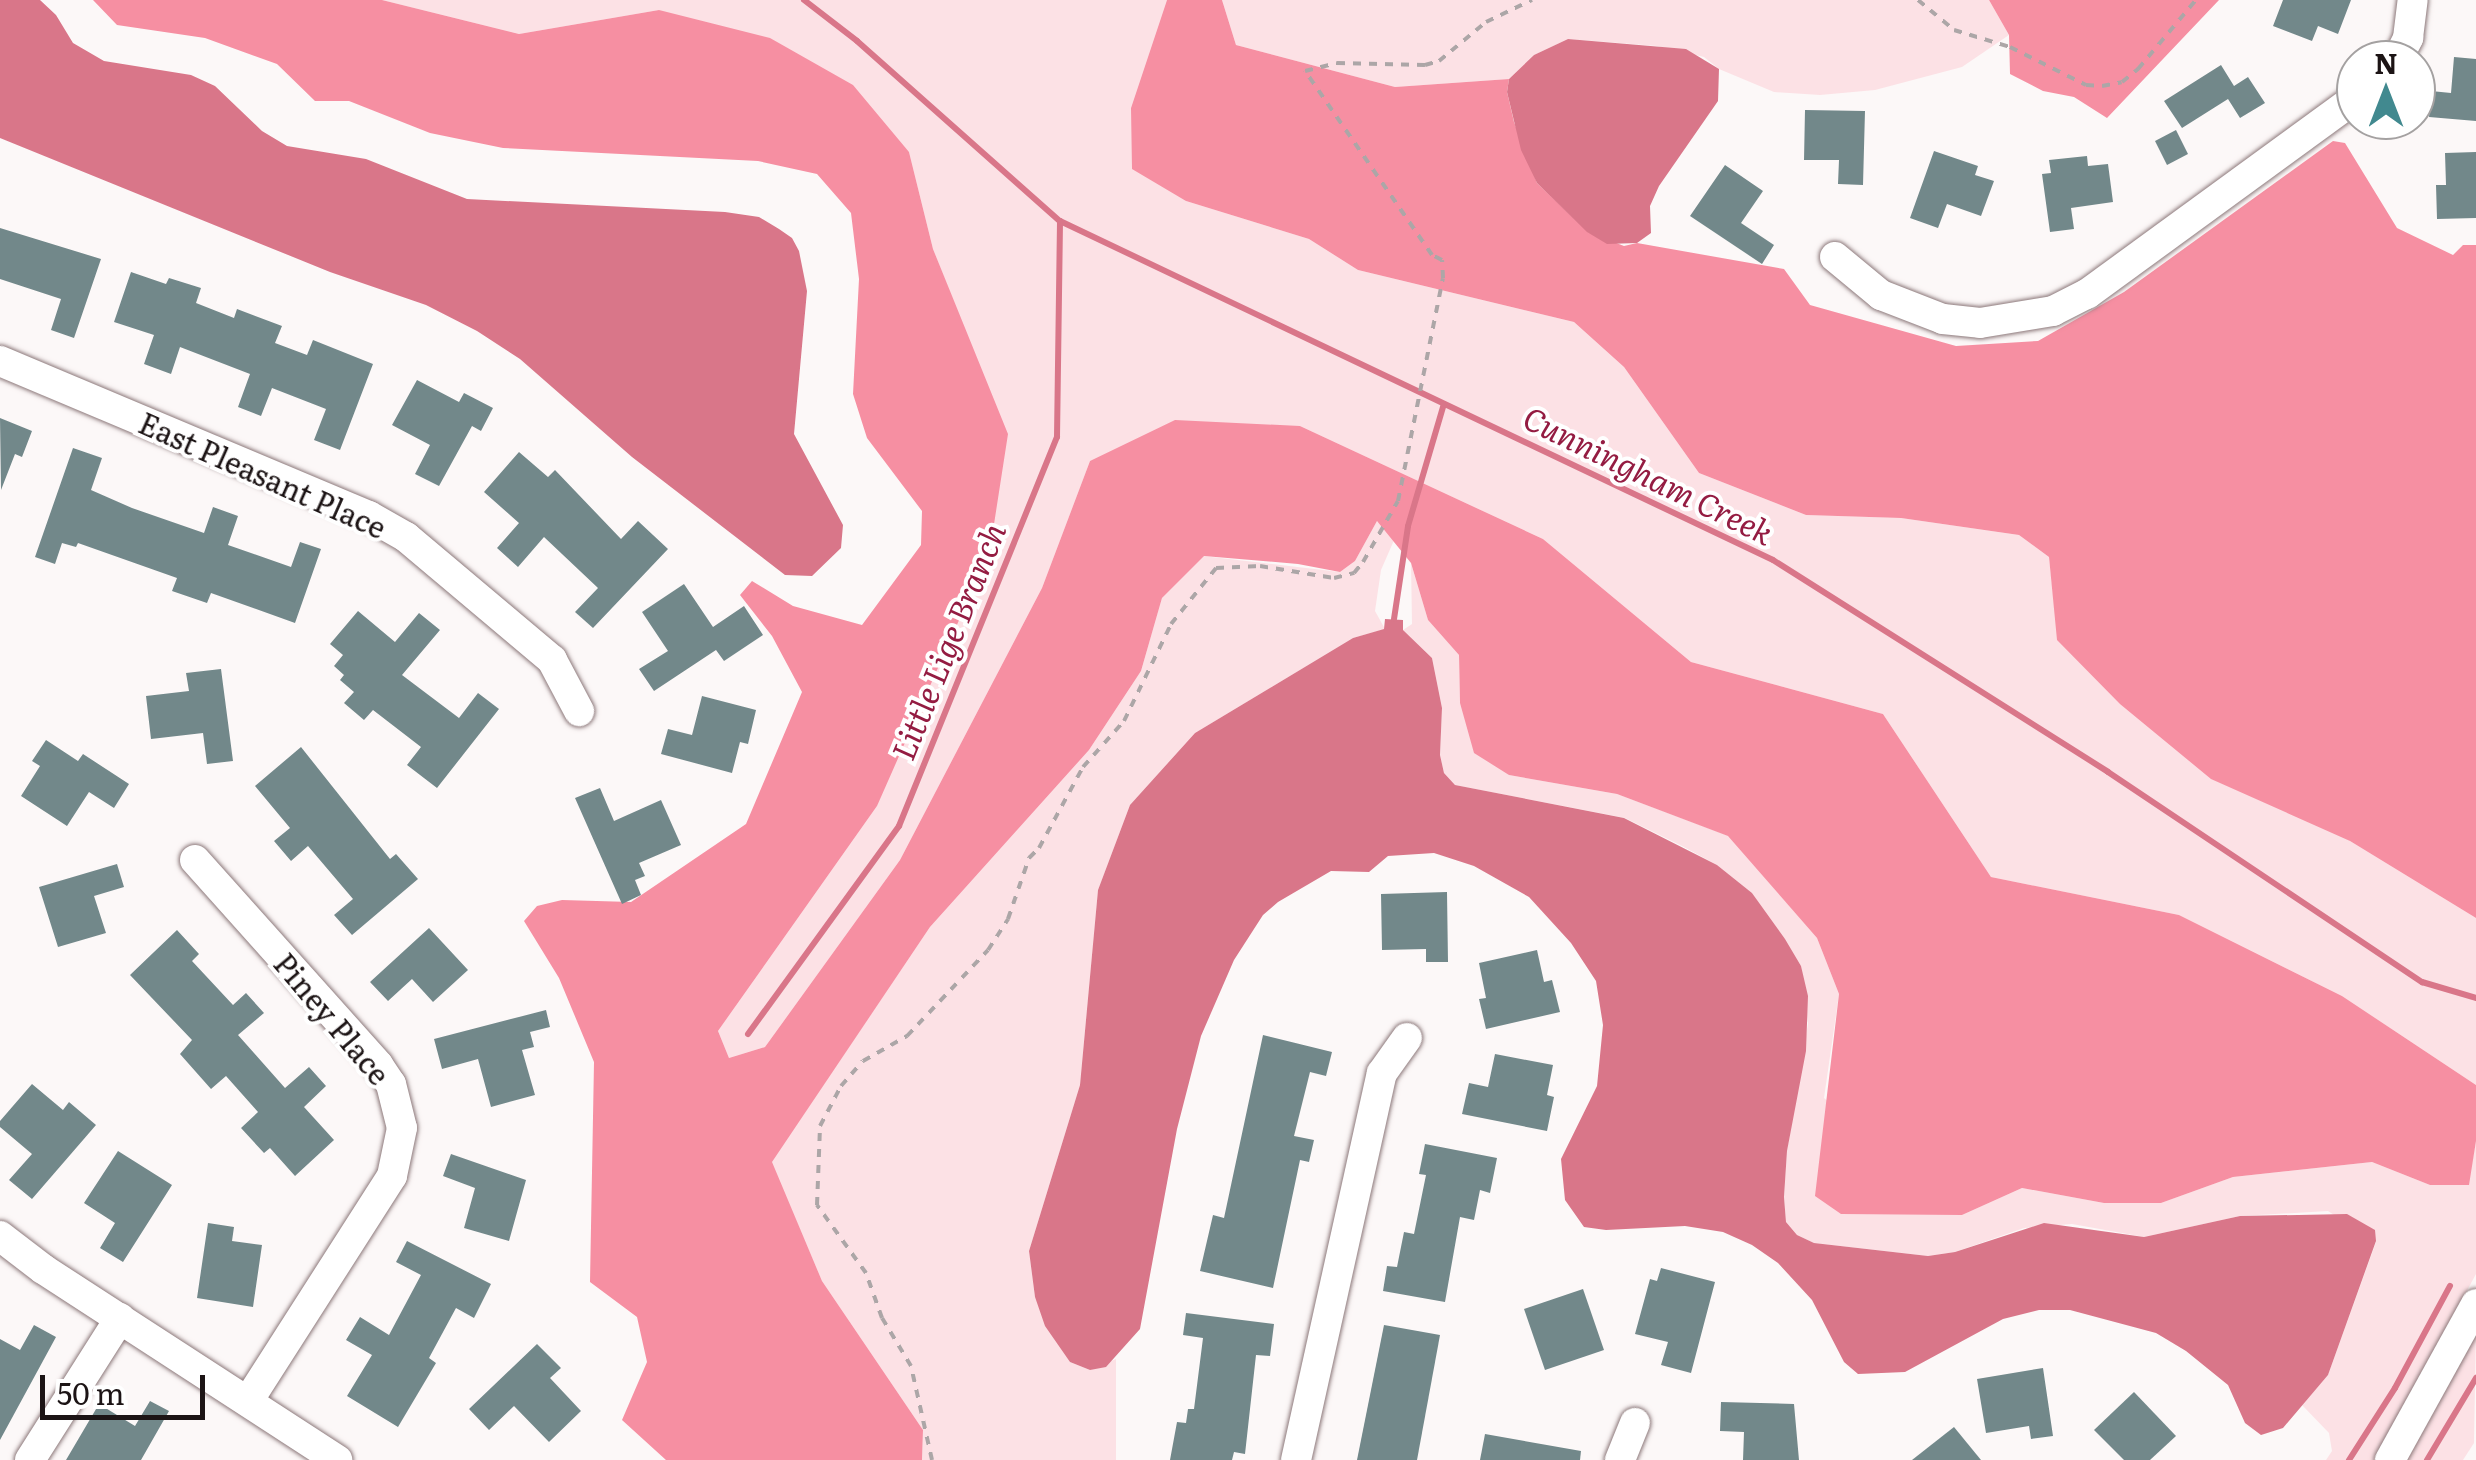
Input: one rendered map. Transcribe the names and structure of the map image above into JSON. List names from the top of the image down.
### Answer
{
  "streets": {
    "street": ["East Pleasant Place", "Piney Place"]
  },
  "water": ["Cunningham Creek", "Little Lige Branch"],
  "scale_bar": "50 m",
  "north": "top"
}
